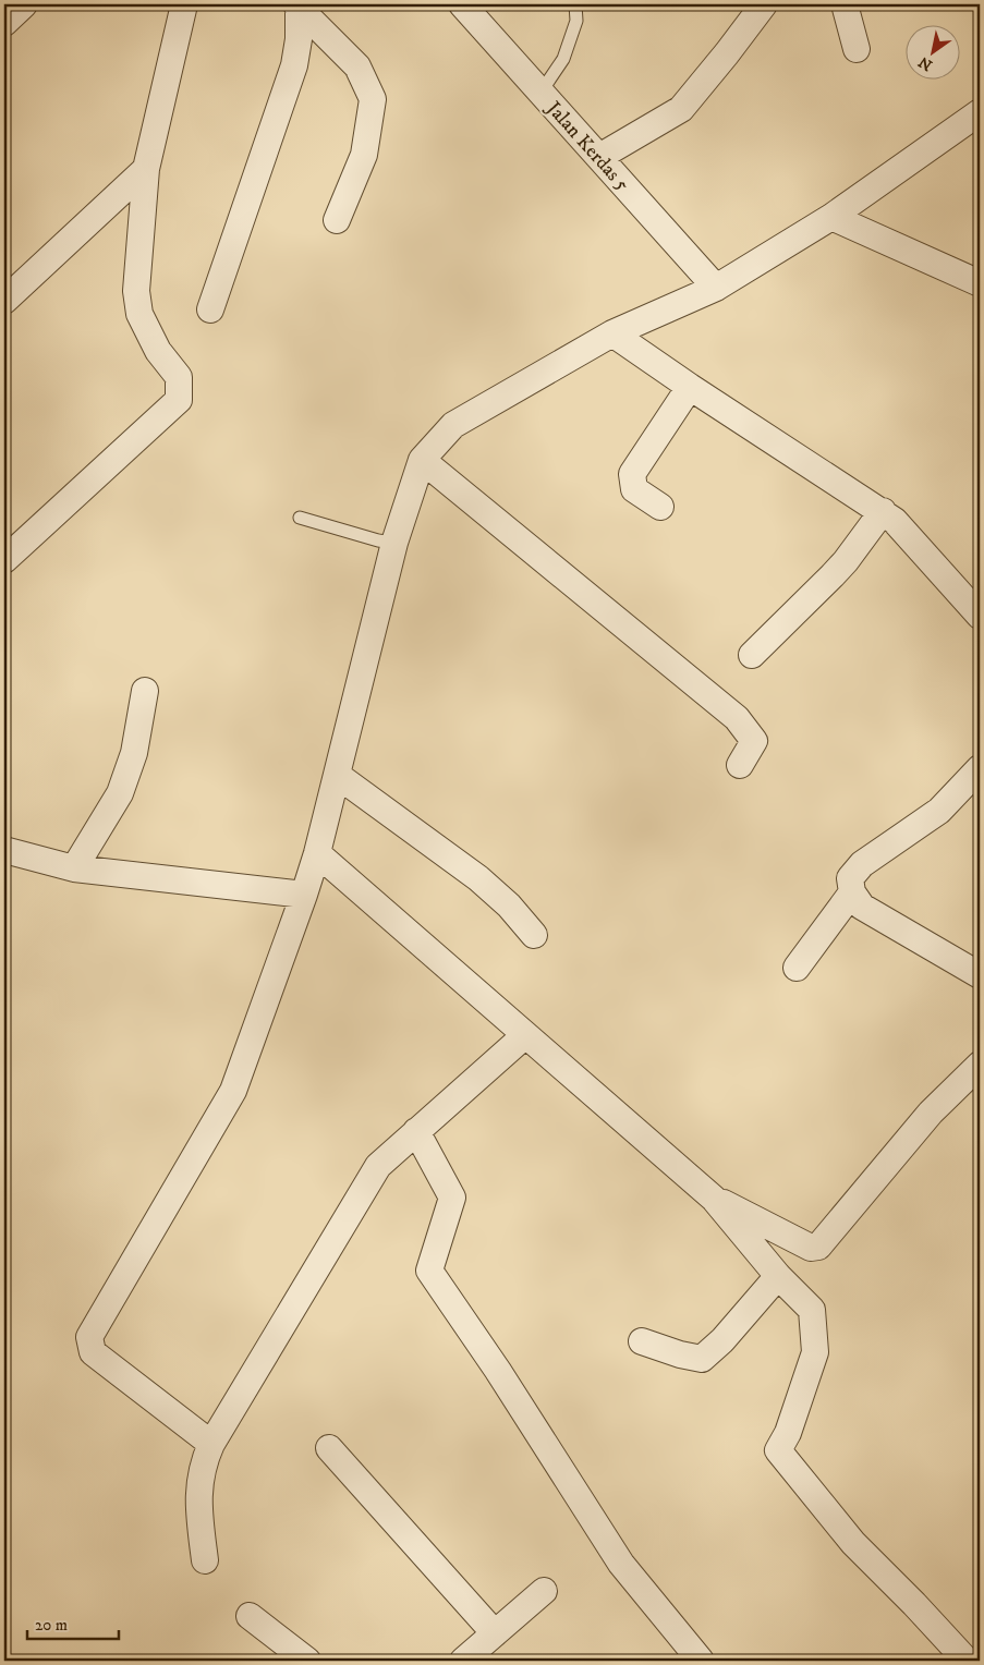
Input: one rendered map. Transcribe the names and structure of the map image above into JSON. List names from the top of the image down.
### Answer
{
  "streets": {
    "street": ["Jalan Kerdas 5"]
  },
  "scale_bar": "20 m",
  "north": "bottom left"
}
